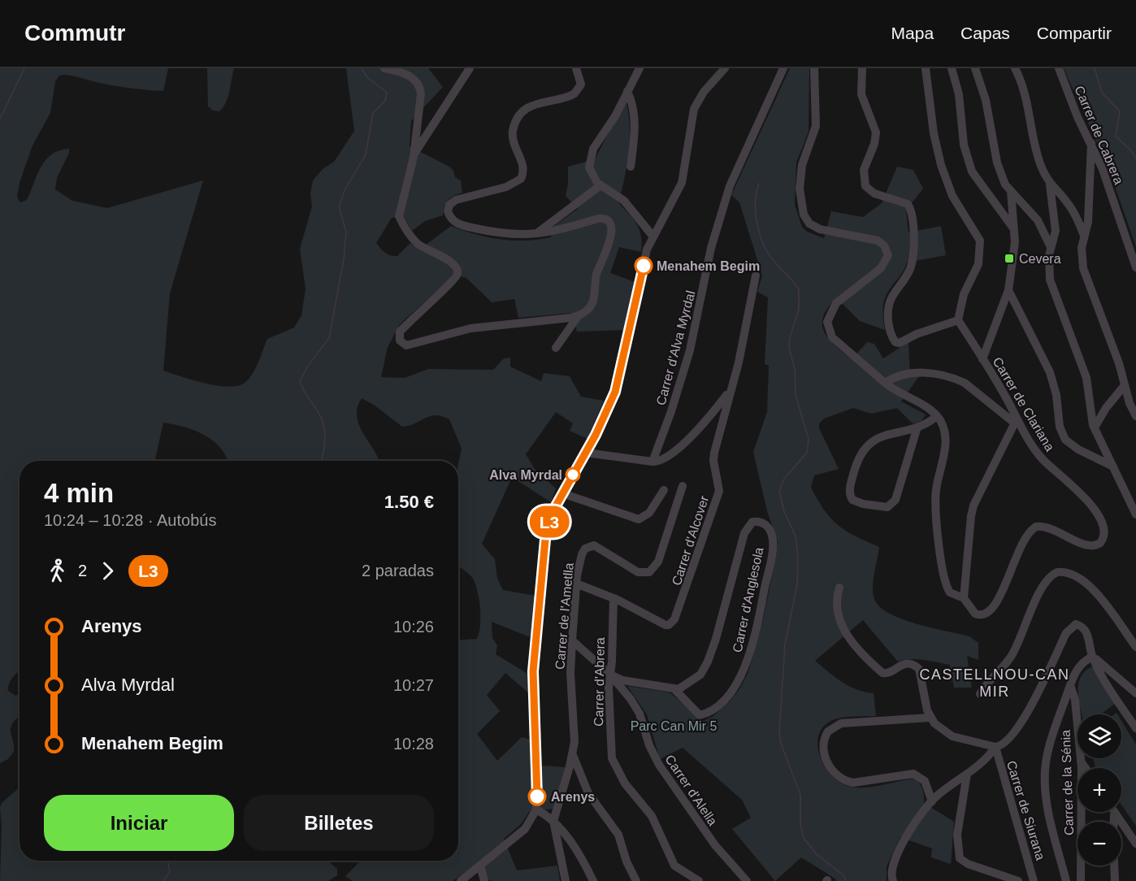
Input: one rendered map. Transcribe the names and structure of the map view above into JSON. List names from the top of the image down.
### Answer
{
  "streets": {
    "street": [
      "Carrer de Cabrera",
      "Carrer d'Alva Myrdal",
      "Carrer de Clariana",
      "Carrer d'Alcover",
      "Carrer d'Anglesola",
      "Carrer de l'Ametlla",
      "Carrer d'Abrera",
      "Carrer de la Sénia",
      "Carrer d'Alella",
      "Carrer de Siurana"
    ]
  },
  "crossings": [
    ["Carrer d'Alcover", "Carrer de l'Ametlla"],
    ["Carrer d'Alcover", "Carrer d'Abrera"],
    ["Carrer de l'Ametlla", "Carrer d'Alella"],
    ["Carrer d'Abrera", "Carrer d'Alella"]
  ],
  "districts": ["CASTELLNOU-CAN MIR"],
  "parks": ["Parc Can Mir 5"],
  "places": {
    "transit": ["Cevera"],
    "other": ["Menahem Begim", "Alva Myrdal", "Arenys"]
  },
  "lines": ["bus line L3"],
  "page": {
    "header": "Commutr",
    "nav": ["Mapa", "Capas", "Compartir"],
    "on_map": "L3",
    "heading": ["4 min", "10:24 – 10:28 · Autobús", "1.50 €"],
    "legs": ["2", "L3", "2 paradas"],
    "list": [
      {
        "name": "Arenys",
        "value": "10:26"
      },
      {
        "name": "Alva Myrdal",
        "value": "10:27"
      },
      {
        "name": "Menahem Begim",
        "value": "10:28"
      }
    ],
    "map_buttons": ["+", "−"],
    "buttons": ["Iniciar", "Billetes"]
  }
}
